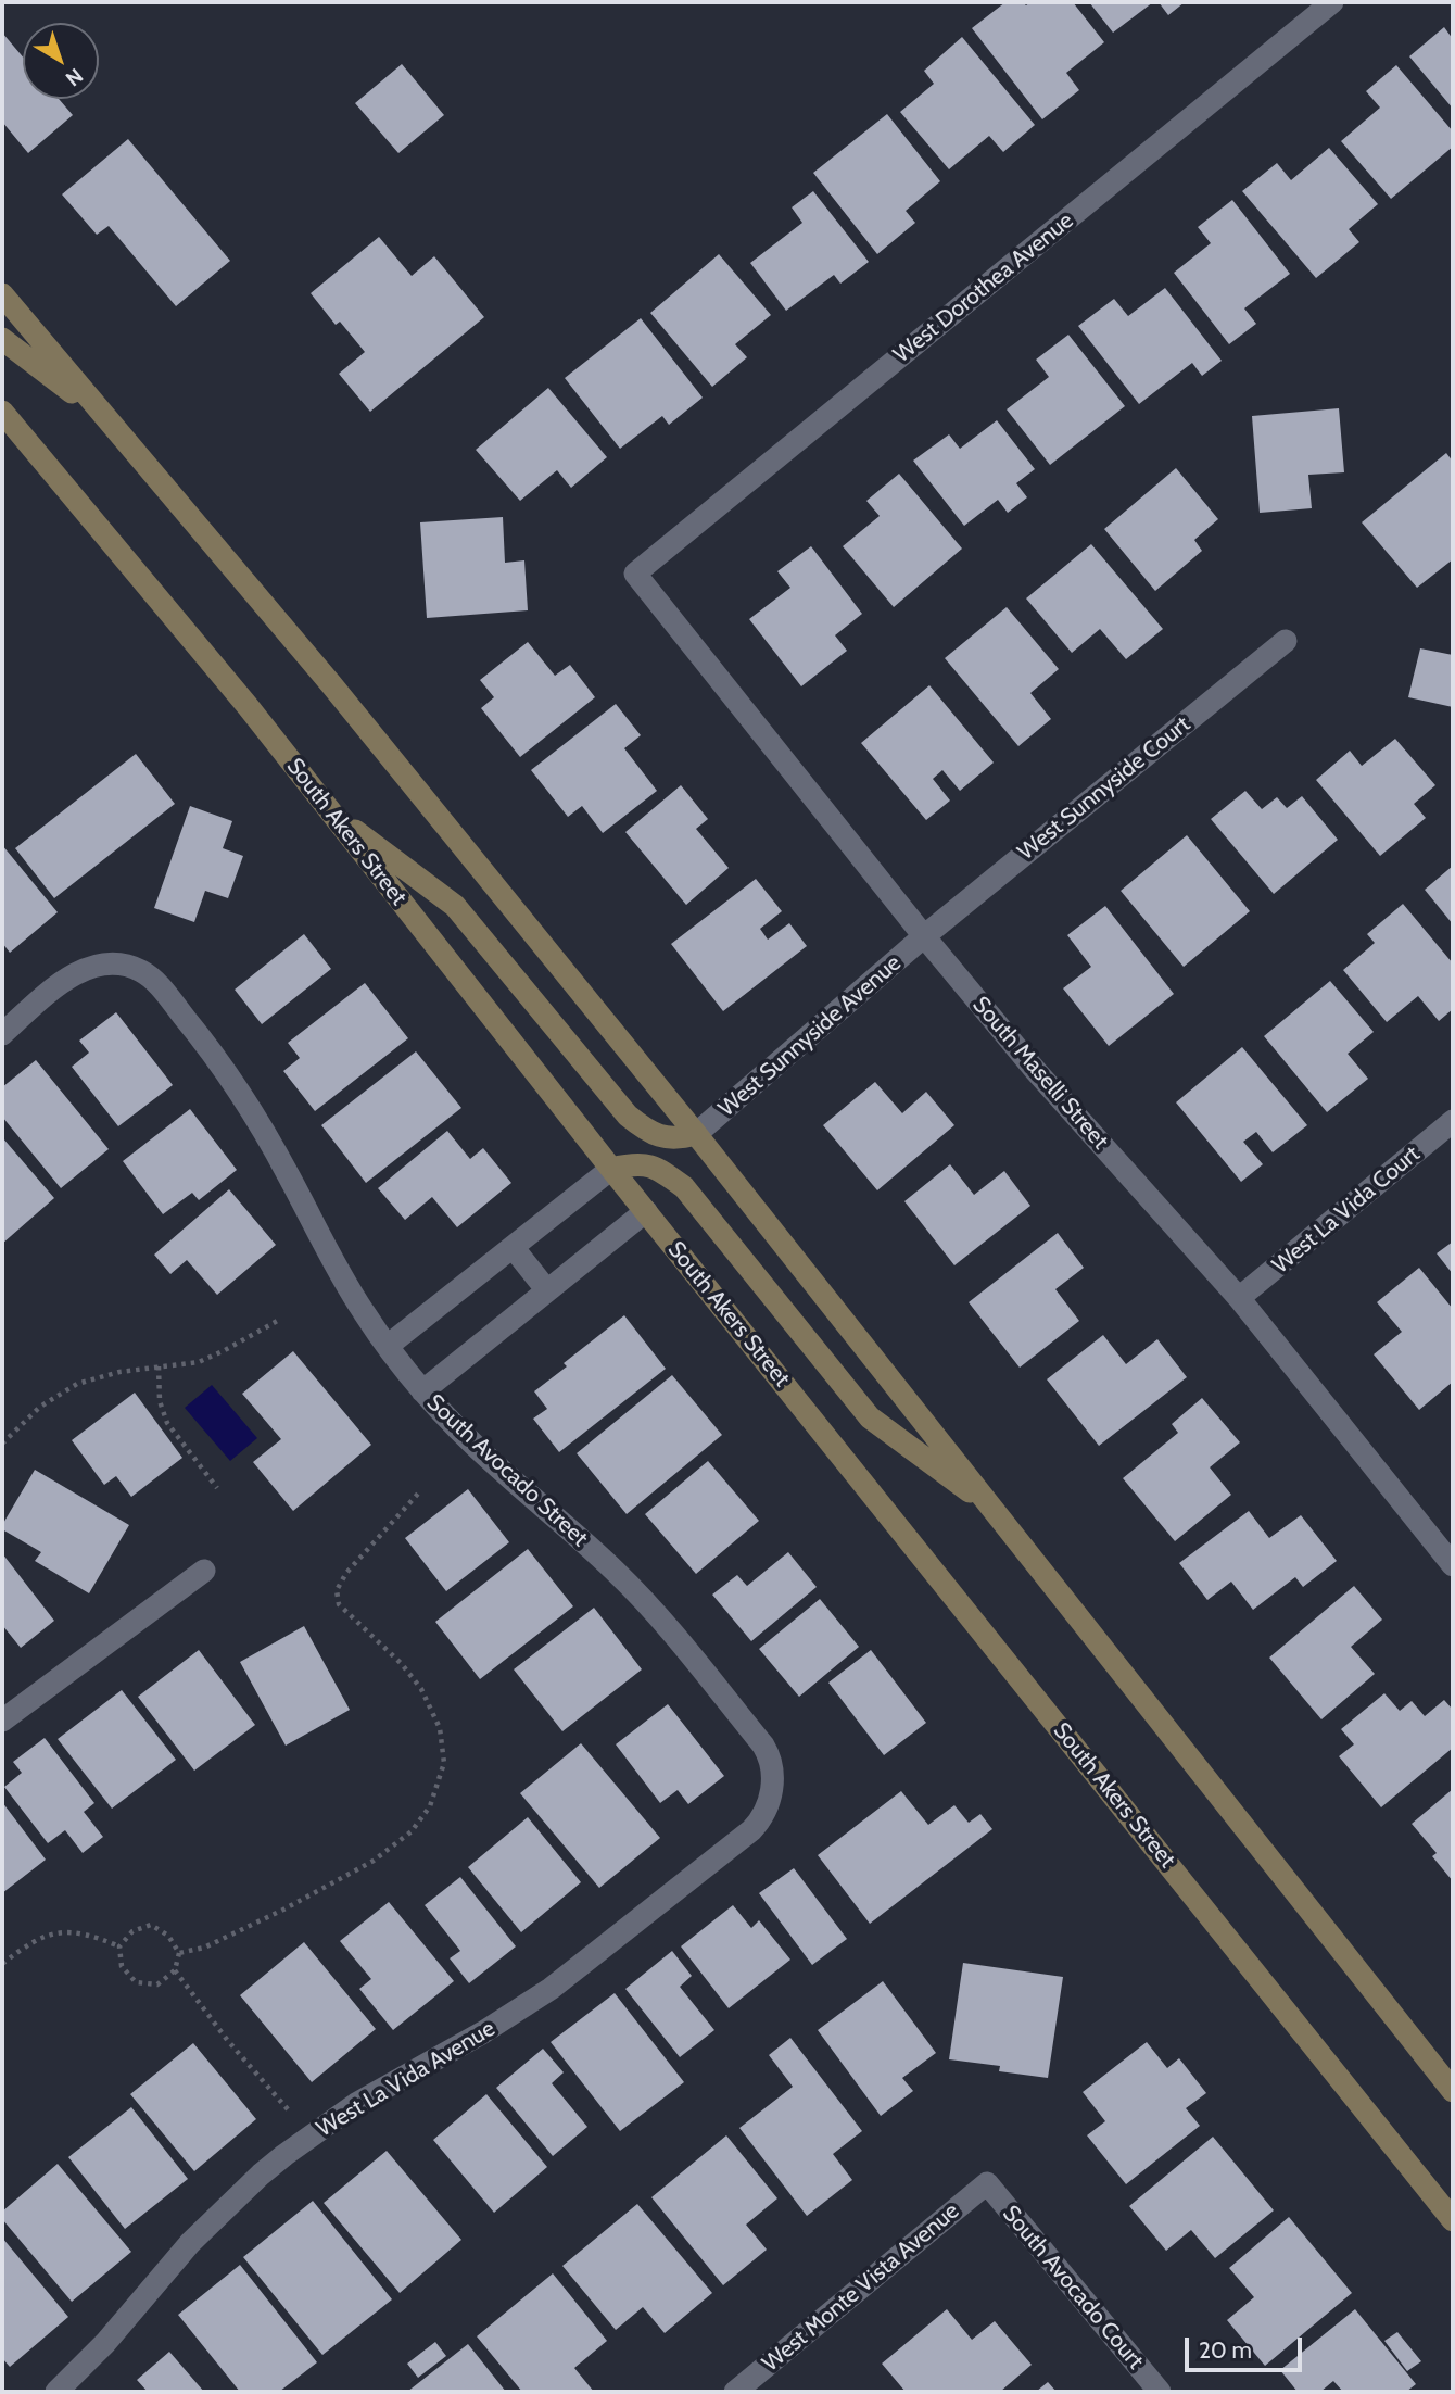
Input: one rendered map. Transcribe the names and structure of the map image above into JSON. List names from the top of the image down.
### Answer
{
  "streets": {
    "main road": ["South Akers Street"],
    "street": [
      "West Dorothea Avenue",
      "West Sunnyside Court",
      "West Sunnyside Avenue",
      "South Maselli Street",
      "West La Vida Court",
      "South Avocado Street",
      "West La Vida Avenue",
      "West Monte Vista Avenue",
      "South Avocado Court"
    ]
  },
  "crossings": [
    ["West Dorothea Avenue", "South Maselli Street"],
    ["West Sunnyside Court", "West Sunnyside Avenue"],
    ["West Sunnyside Court", "South Maselli Street"],
    ["West Sunnyside Avenue", "South Maselli Street"],
    ["South Maselli Street", "West La Vida Court"],
    ["South Avocado Street", "West La Vida Avenue"],
    ["West Monte Vista Avenue", "South Avocado Court"]
  ],
  "scale_bar": "20 m",
  "north": "bottom right"
}
